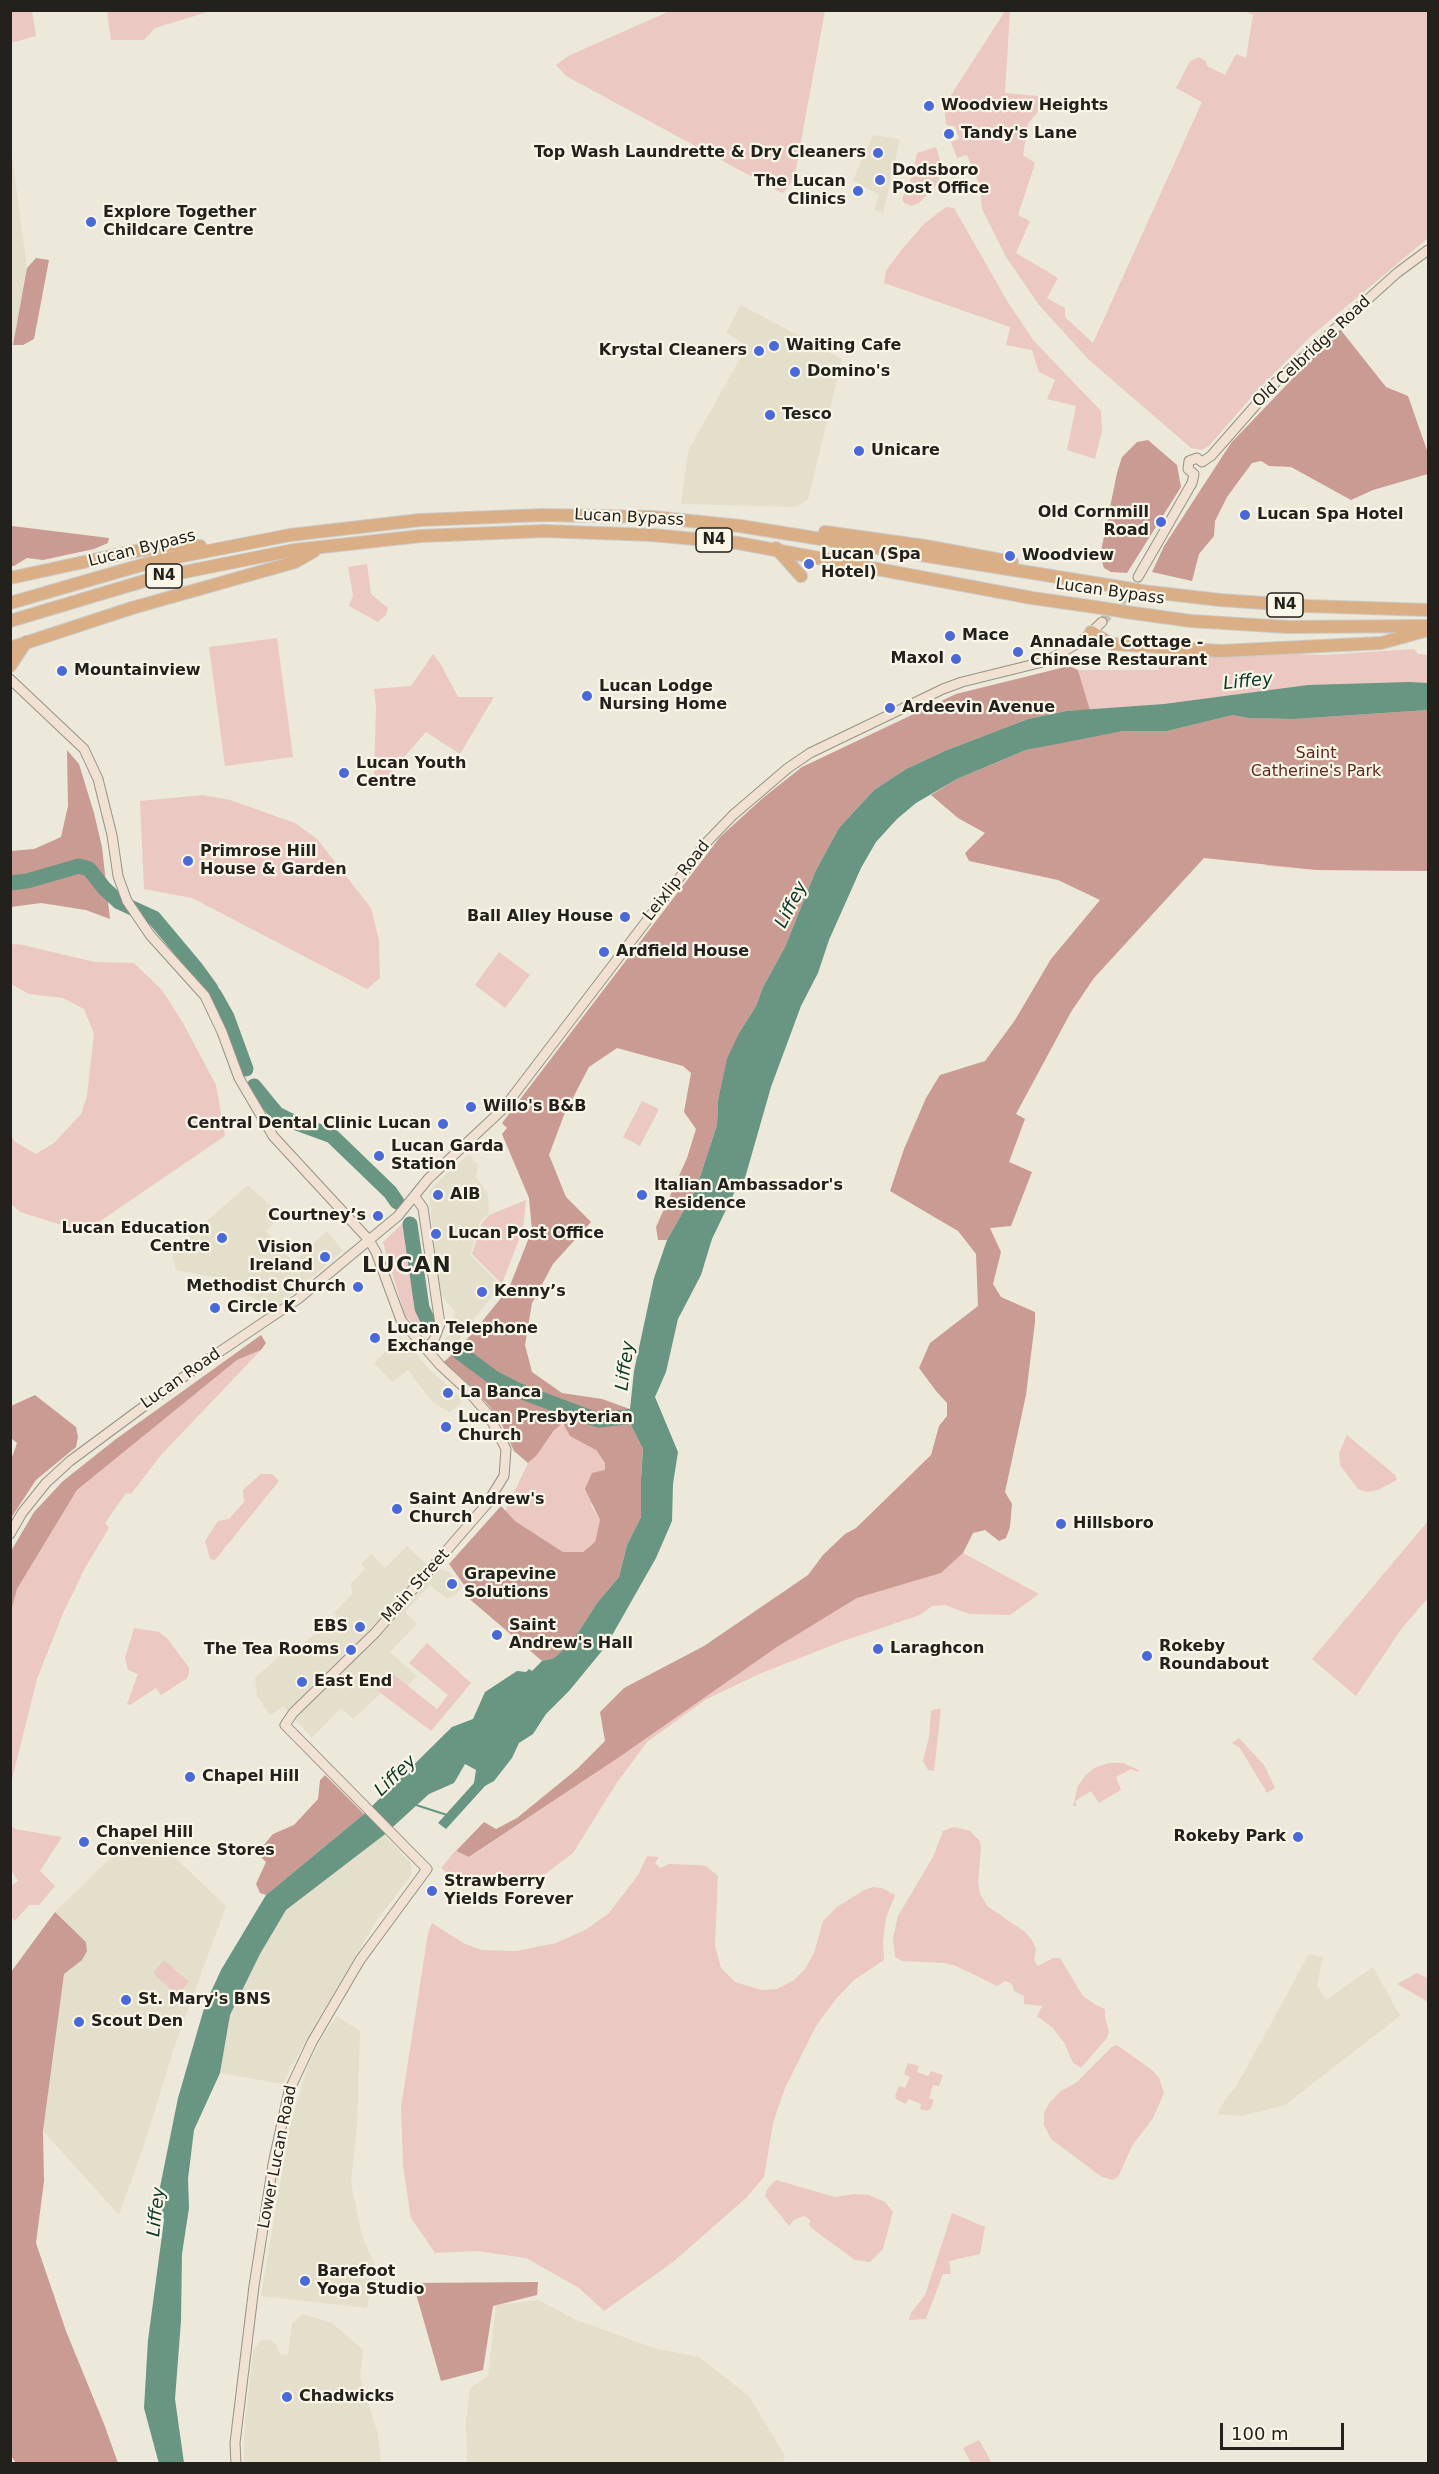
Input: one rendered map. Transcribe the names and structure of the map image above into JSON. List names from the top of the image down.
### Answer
{
  "streets": {
    "highway": ["Lucan Bypass", "N4"],
    "main road": [
      "Old Celbridge Road",
      "Leixlip Road",
      "Lucan Road",
      "Main Street",
      "Lower Lucan Road"
    ]
  },
  "crossings": [
    ["Leixlip Road", "Lucan Road"],
    ["Leixlip Road", "Main Street"],
    ["Lucan Road", "Main Street"],
    ["Main Street", "Lower Lucan Road"]
  ],
  "districts": ["LUCAN"],
  "water": ["Liffey"],
  "parks": ["Saint Catherine's Park"],
  "places": [
    "Woodview Heights",
    "Tandy's Lane",
    "Top Wash Laundrette & Dry Cleaners",
    "Dodsboro Post Office",
    "The Lucan Clinics",
    "Explore Together Childcare Centre",
    "Waiting Cafe",
    "Krystal Cleaners",
    "Domino's",
    "Tesco",
    "Unicare",
    "Lucan Spa Hotel",
    "Old Cornmill Road",
    "Woodview",
    "Lucan (Spa Hotel)",
    "Mace",
    "Annadale Cottage - Chinese Restaurant",
    "Maxol",
    "Mountainview",
    "Lucan Lodge Nursing Home",
    "Ardeevin Avenue",
    "Lucan Youth Centre",
    "Primrose Hill House & Garden",
    "Ball Alley House",
    "Ardfield House",
    "Willo's B&B",
    "Central Dental Clinic Lucan",
    "Lucan Garda Station",
    "AIB",
    "Italian Ambassador's Residence",
    "Courtney’s",
    "Lucan Post Office",
    "Lucan Education Centre",
    "Vision Ireland",
    "Methodist Church",
    "Kenny’s",
    "Circle K",
    "Lucan Telephone Exchange",
    "La Banca",
    "Lucan Presbyterian Church",
    "Saint Andrew's Church",
    "Hillsboro",
    "Grapevine Solutions",
    "EBS",
    "Saint Andrew's Hall",
    "Laraghcon",
    "The Tea Rooms",
    "Rokeby Roundabout",
    "East End",
    "Chapel Hill",
    "Rokeby Park",
    "Chapel Hill Convenience Stores",
    "Strawberry Yields Forever",
    "St. Mary's BNS",
    "Scout Den",
    "Barefoot Yoga Studio",
    "Chadwicks"
  ],
  "scale_bar": "100 m"
}
